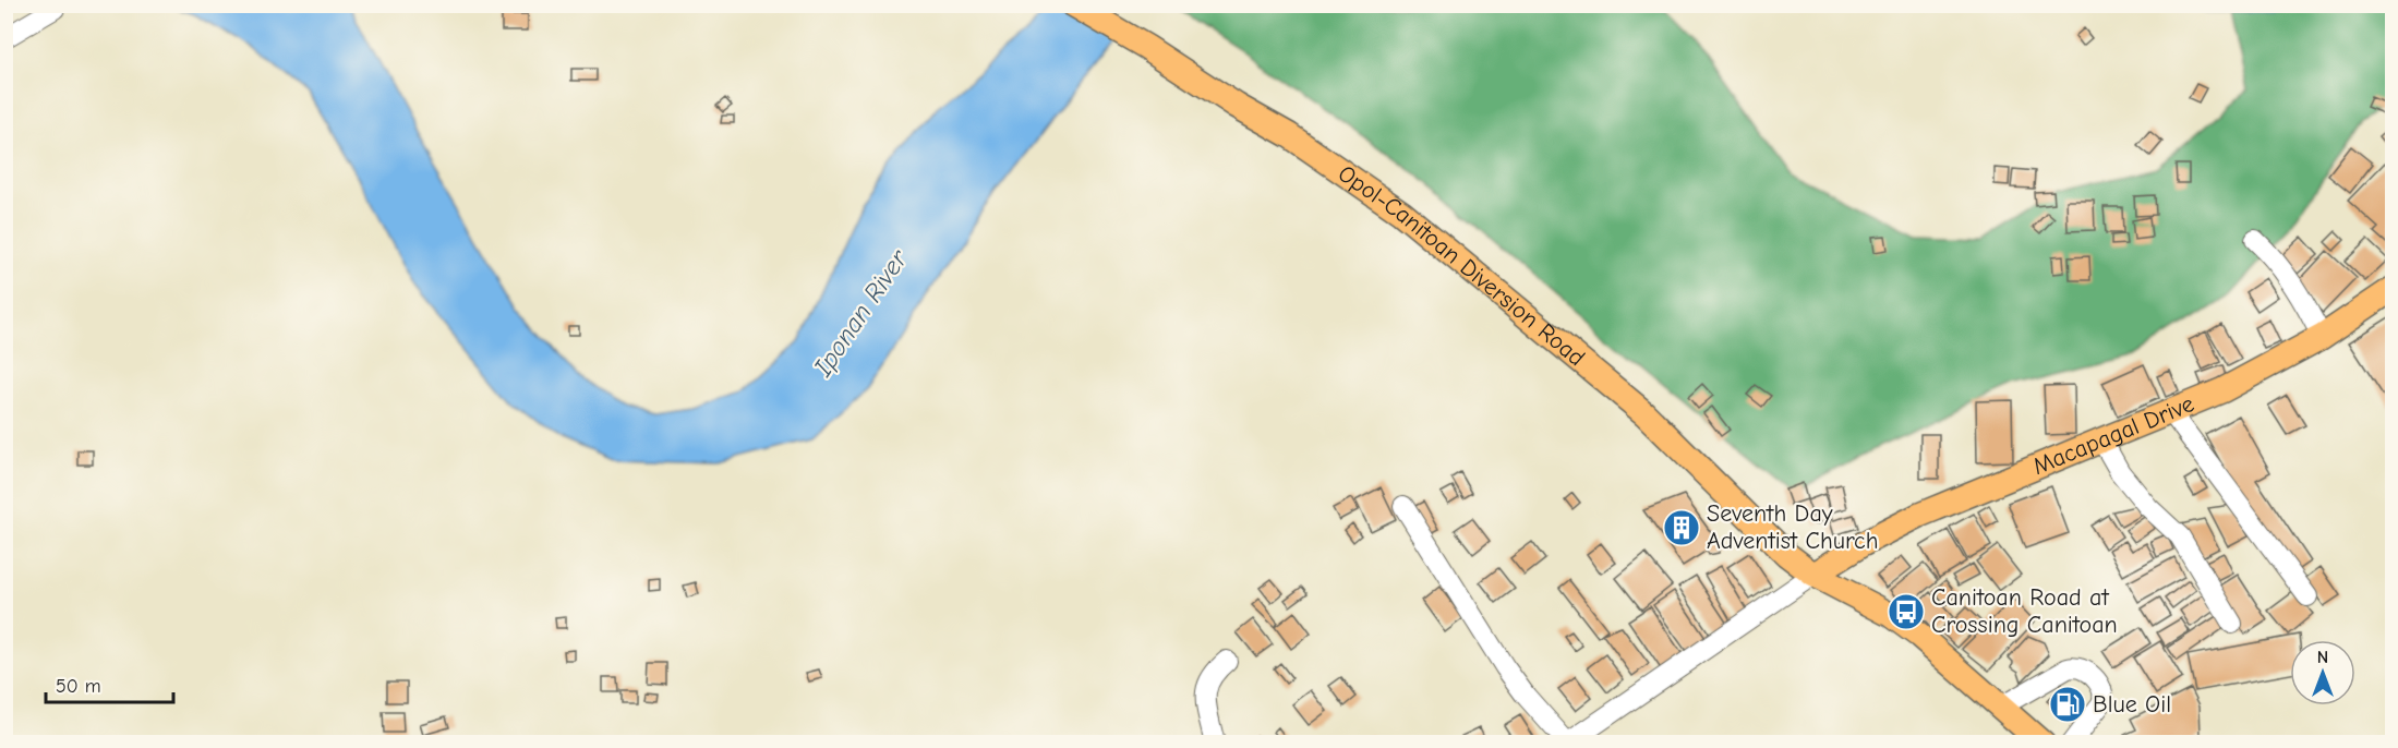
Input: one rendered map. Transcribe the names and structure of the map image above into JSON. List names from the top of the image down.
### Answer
{
  "streets": {
    "main road": ["Opol-Canitoan Diversion Road", "Macapagal Drive"]
  },
  "crossings": [
    ["Opol-Canitoan Diversion Road", "Macapagal Drive"]
  ],
  "water": ["Iponan River"],
  "places": {
    "building": ["Seventh Day Adventist Church"],
    "bus stop": ["Canitoan Road at Crossing Canitoan"],
    "fuel station": ["Blue Oil"]
  },
  "scale_bar": "50 m",
  "north": "top"
}
